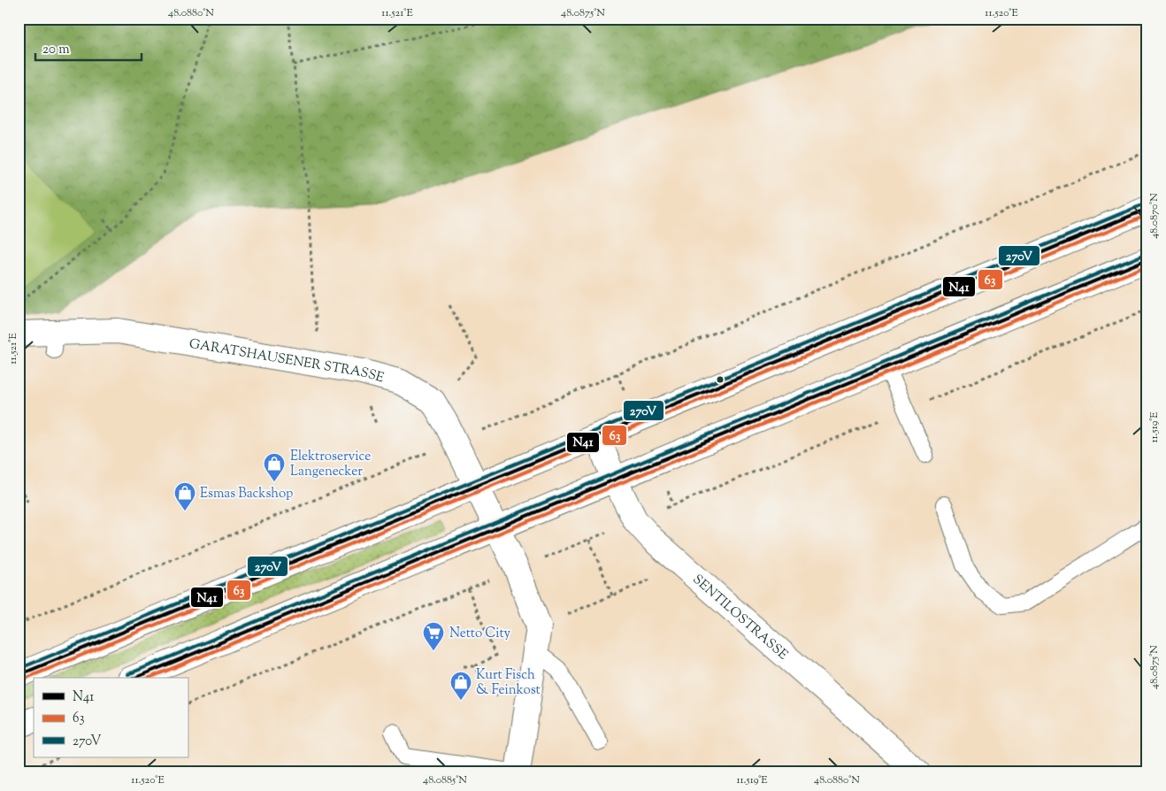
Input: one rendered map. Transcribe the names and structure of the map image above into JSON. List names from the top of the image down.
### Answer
{
  "streets": {
    "street": ["GARATSHAUSENER STRASSE", "SENTILOSTRASSE"]
  },
  "places": {
    "shop": ["Elektroservice Langenecker", "Esmas Backshop", "Kurt Fisch & Feinkost"],
    "supermarket": ["Netto City"]
  },
  "lines": ["transit line 270V", "transit line N41", "transit line 63"],
  "legend": ["N41", "63", "270V"],
  "scale_bar": "20 m",
  "coordinates": [
    "48.0880°N",
    "11.521°E",
    "48.0875°N",
    "11.520°E",
    "48.0870°N",
    "11.519°E",
    "48.0885°N"
  ]
}
